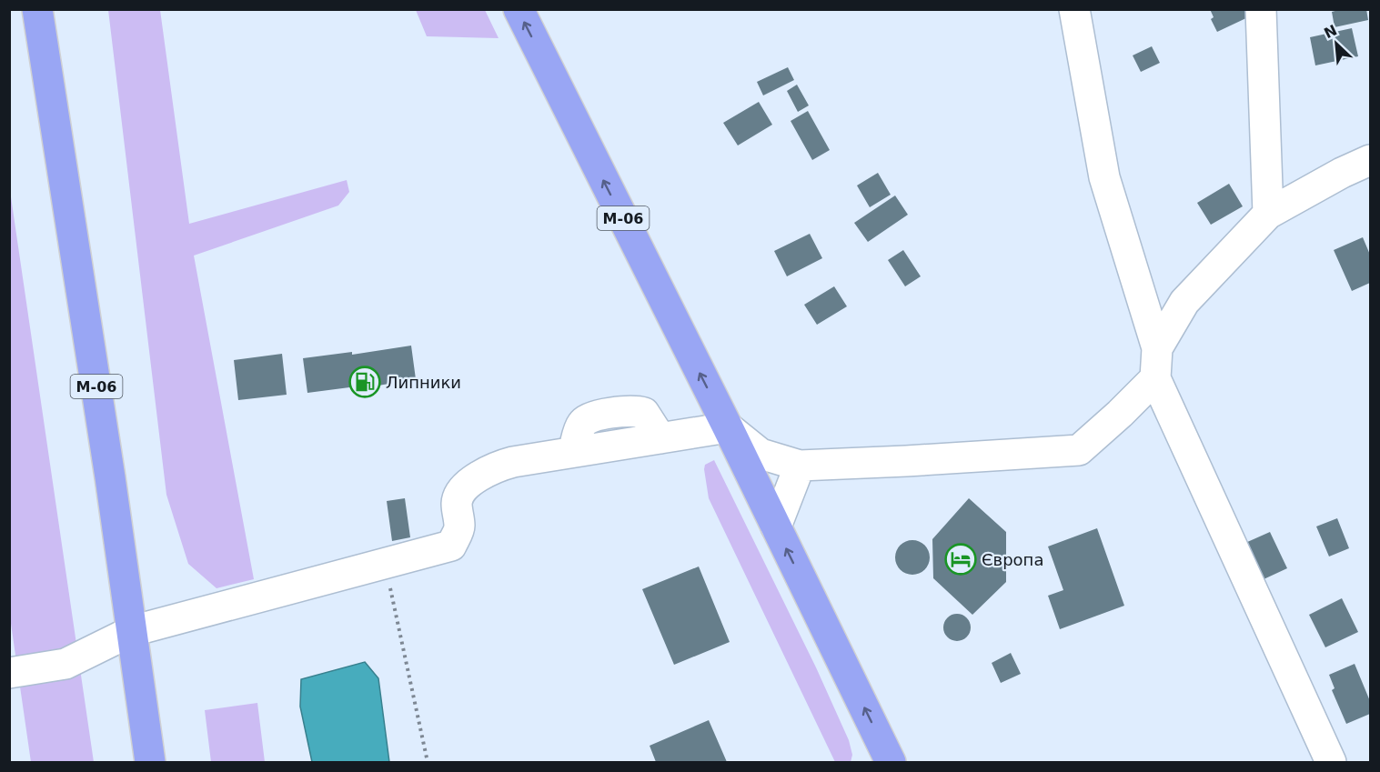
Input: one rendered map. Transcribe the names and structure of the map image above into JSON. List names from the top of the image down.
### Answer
{
  "streets": {
    "highway": ["М-06"]
  },
  "places": {
    "fuel station": ["Липники"],
    "hotel": ["Європа"]
  },
  "north": "top left"
}
